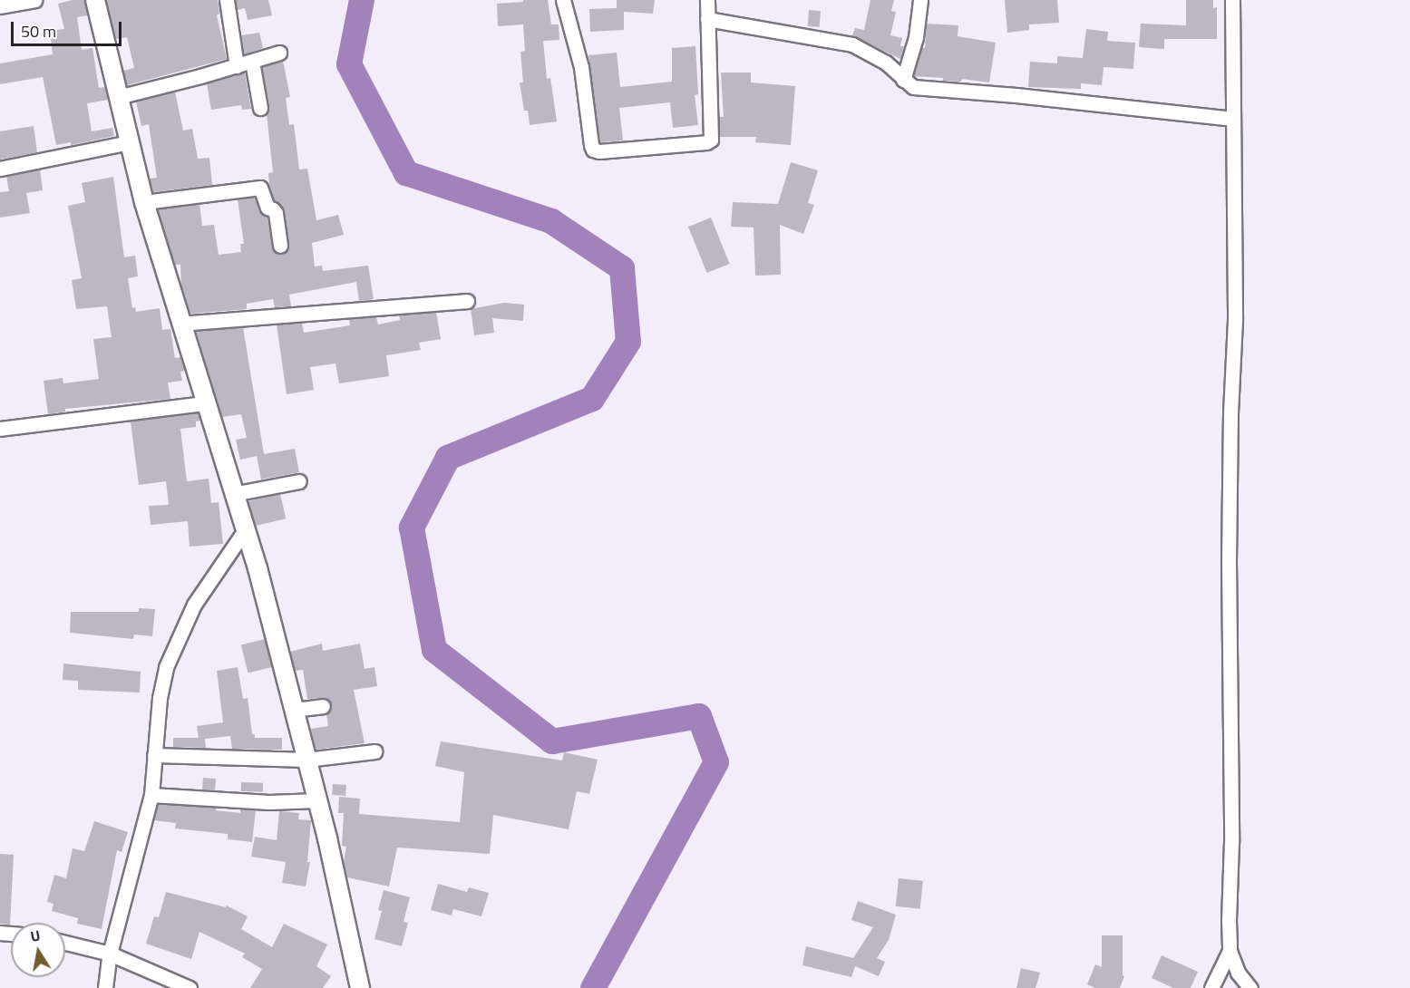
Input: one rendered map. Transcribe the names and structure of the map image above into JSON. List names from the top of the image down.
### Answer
{
  "scale_bar": "50 m",
  "north": "top"
}
